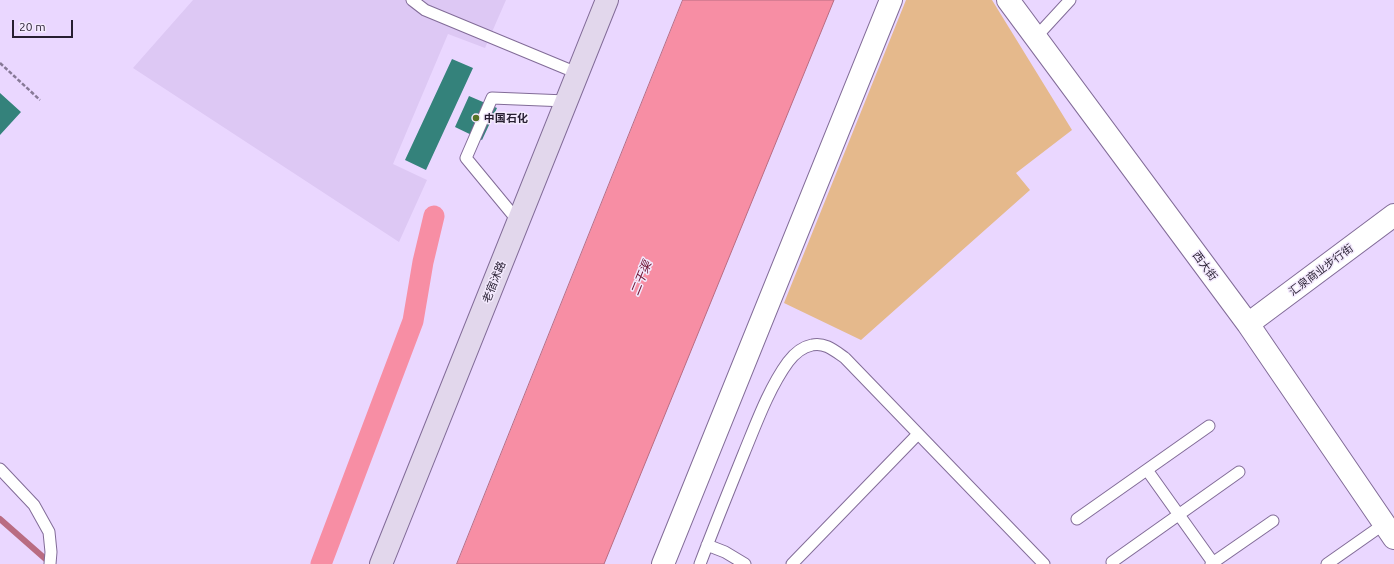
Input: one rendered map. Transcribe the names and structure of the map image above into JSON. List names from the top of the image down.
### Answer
{
  "streets": {
    "main road": ["老宿沭路"],
    "street": ["西大街", "汇泉商业步行街"]
  },
  "crossings": [
    ["西大街", "汇泉商业步行街"]
  ],
  "water": ["二干渠"],
  "places": ["中国石化"],
  "scale_bar": "20 m"
}
